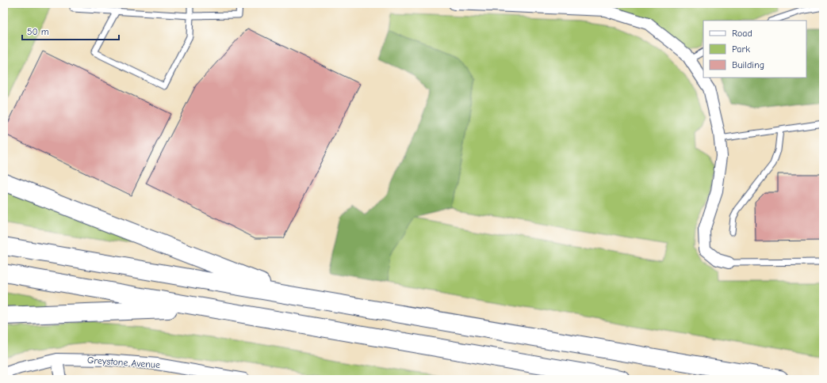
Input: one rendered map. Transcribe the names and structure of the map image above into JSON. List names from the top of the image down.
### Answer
{
  "streets": {
    "street": ["Greystone Avenue"]
  },
  "legend": ["Road", "Park", "Building"],
  "scale_bar": "50 m"
}
